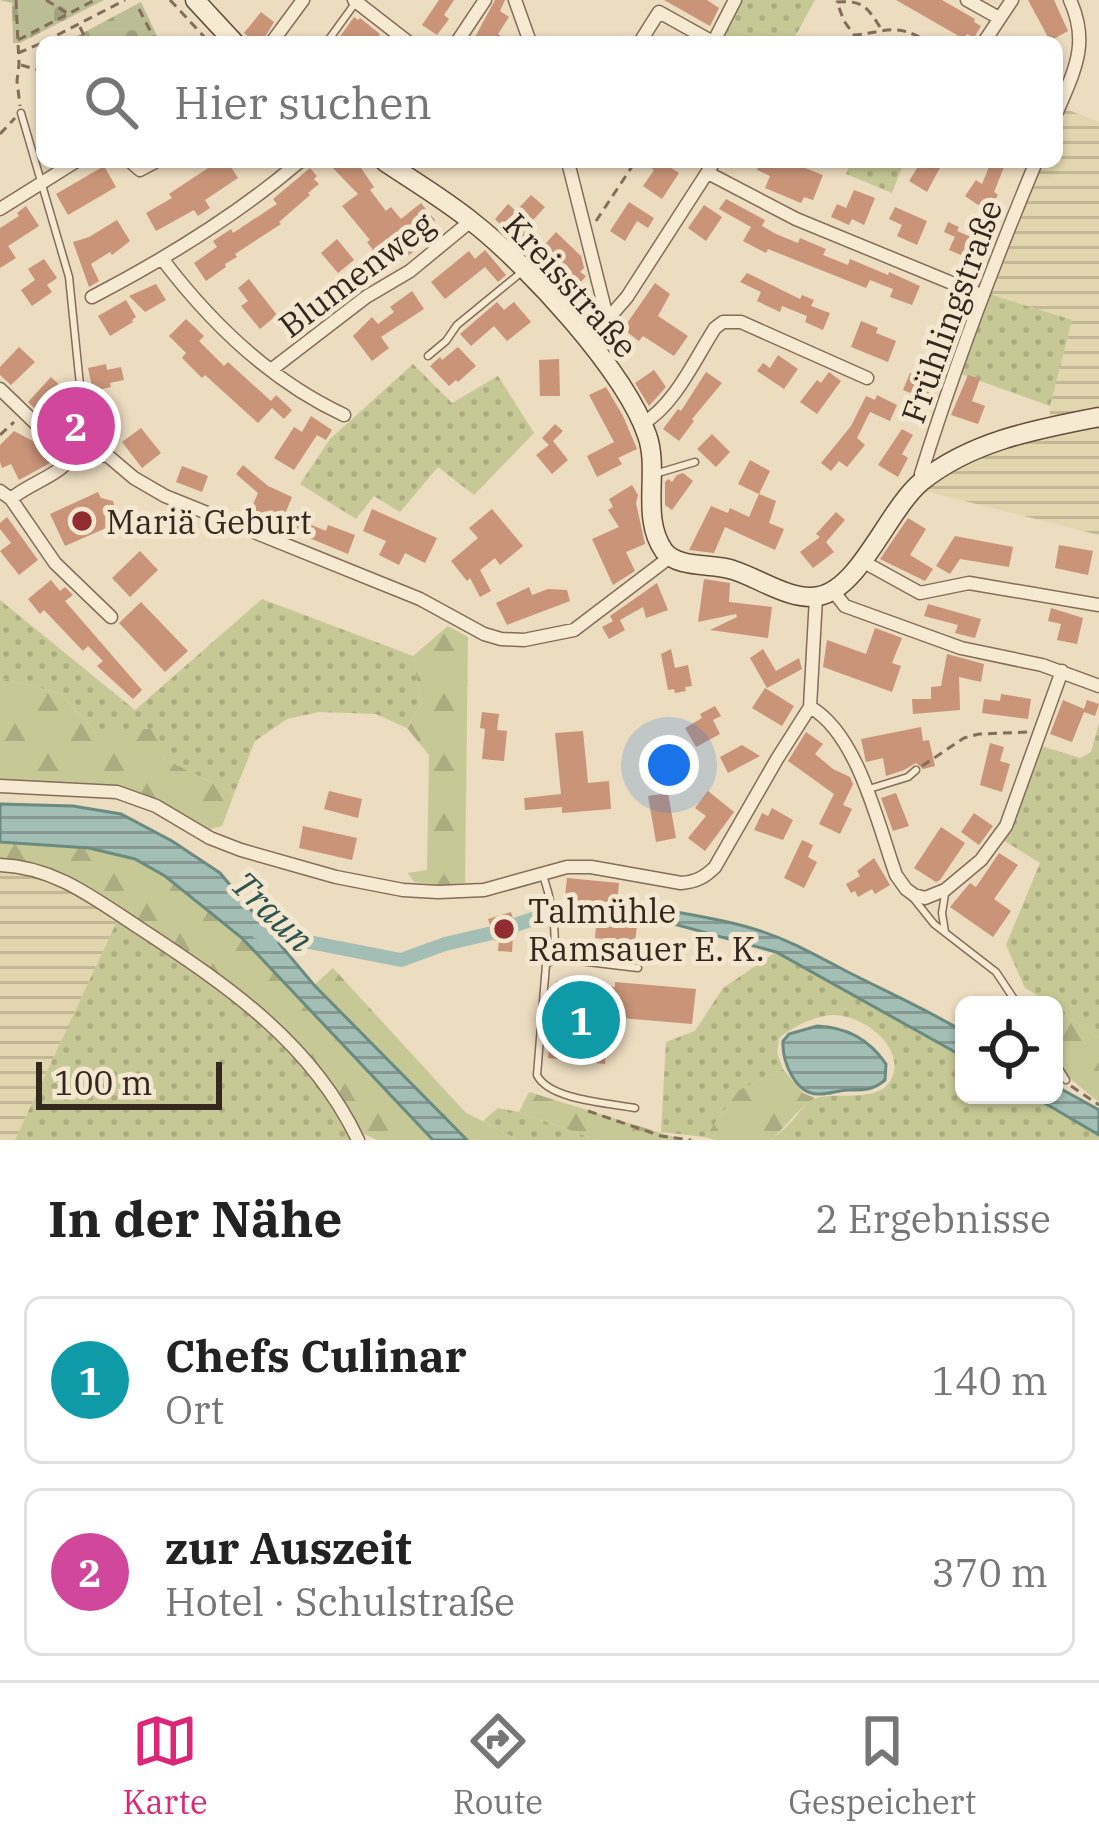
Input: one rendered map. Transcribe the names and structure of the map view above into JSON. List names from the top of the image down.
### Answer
{
  "streets": {
    "street": ["Blumenweg", "Kreisstraße", "Frühlingstraße"]
  },
  "crossings": [
    ["Blumenweg", "Kreisstraße"]
  ],
  "water": ["Traun"],
  "places": ["Mariä Geburt", "Talmühle Ramsauer E. K."],
  "scale_bar": "100 m",
  "page": {
    "search": "Hier suchen",
    "pins": ["2", "1"],
    "scale": "100 m",
    "heading": ["In der Nähe", "2 Ergebnisse"],
    "list": [
      {
        "mark": "1",
        "name": "Chefs Culinar",
        "note": "Ort",
        "value": "140 m"
      },
      {
        "mark": "2",
        "name": "zur Auszeit",
        "note": "Hotel · Schulstraße",
        "value": "370 m"
      }
    ],
    "nav": ["Karte", "Route", "Gespeichert"]
  }
}
